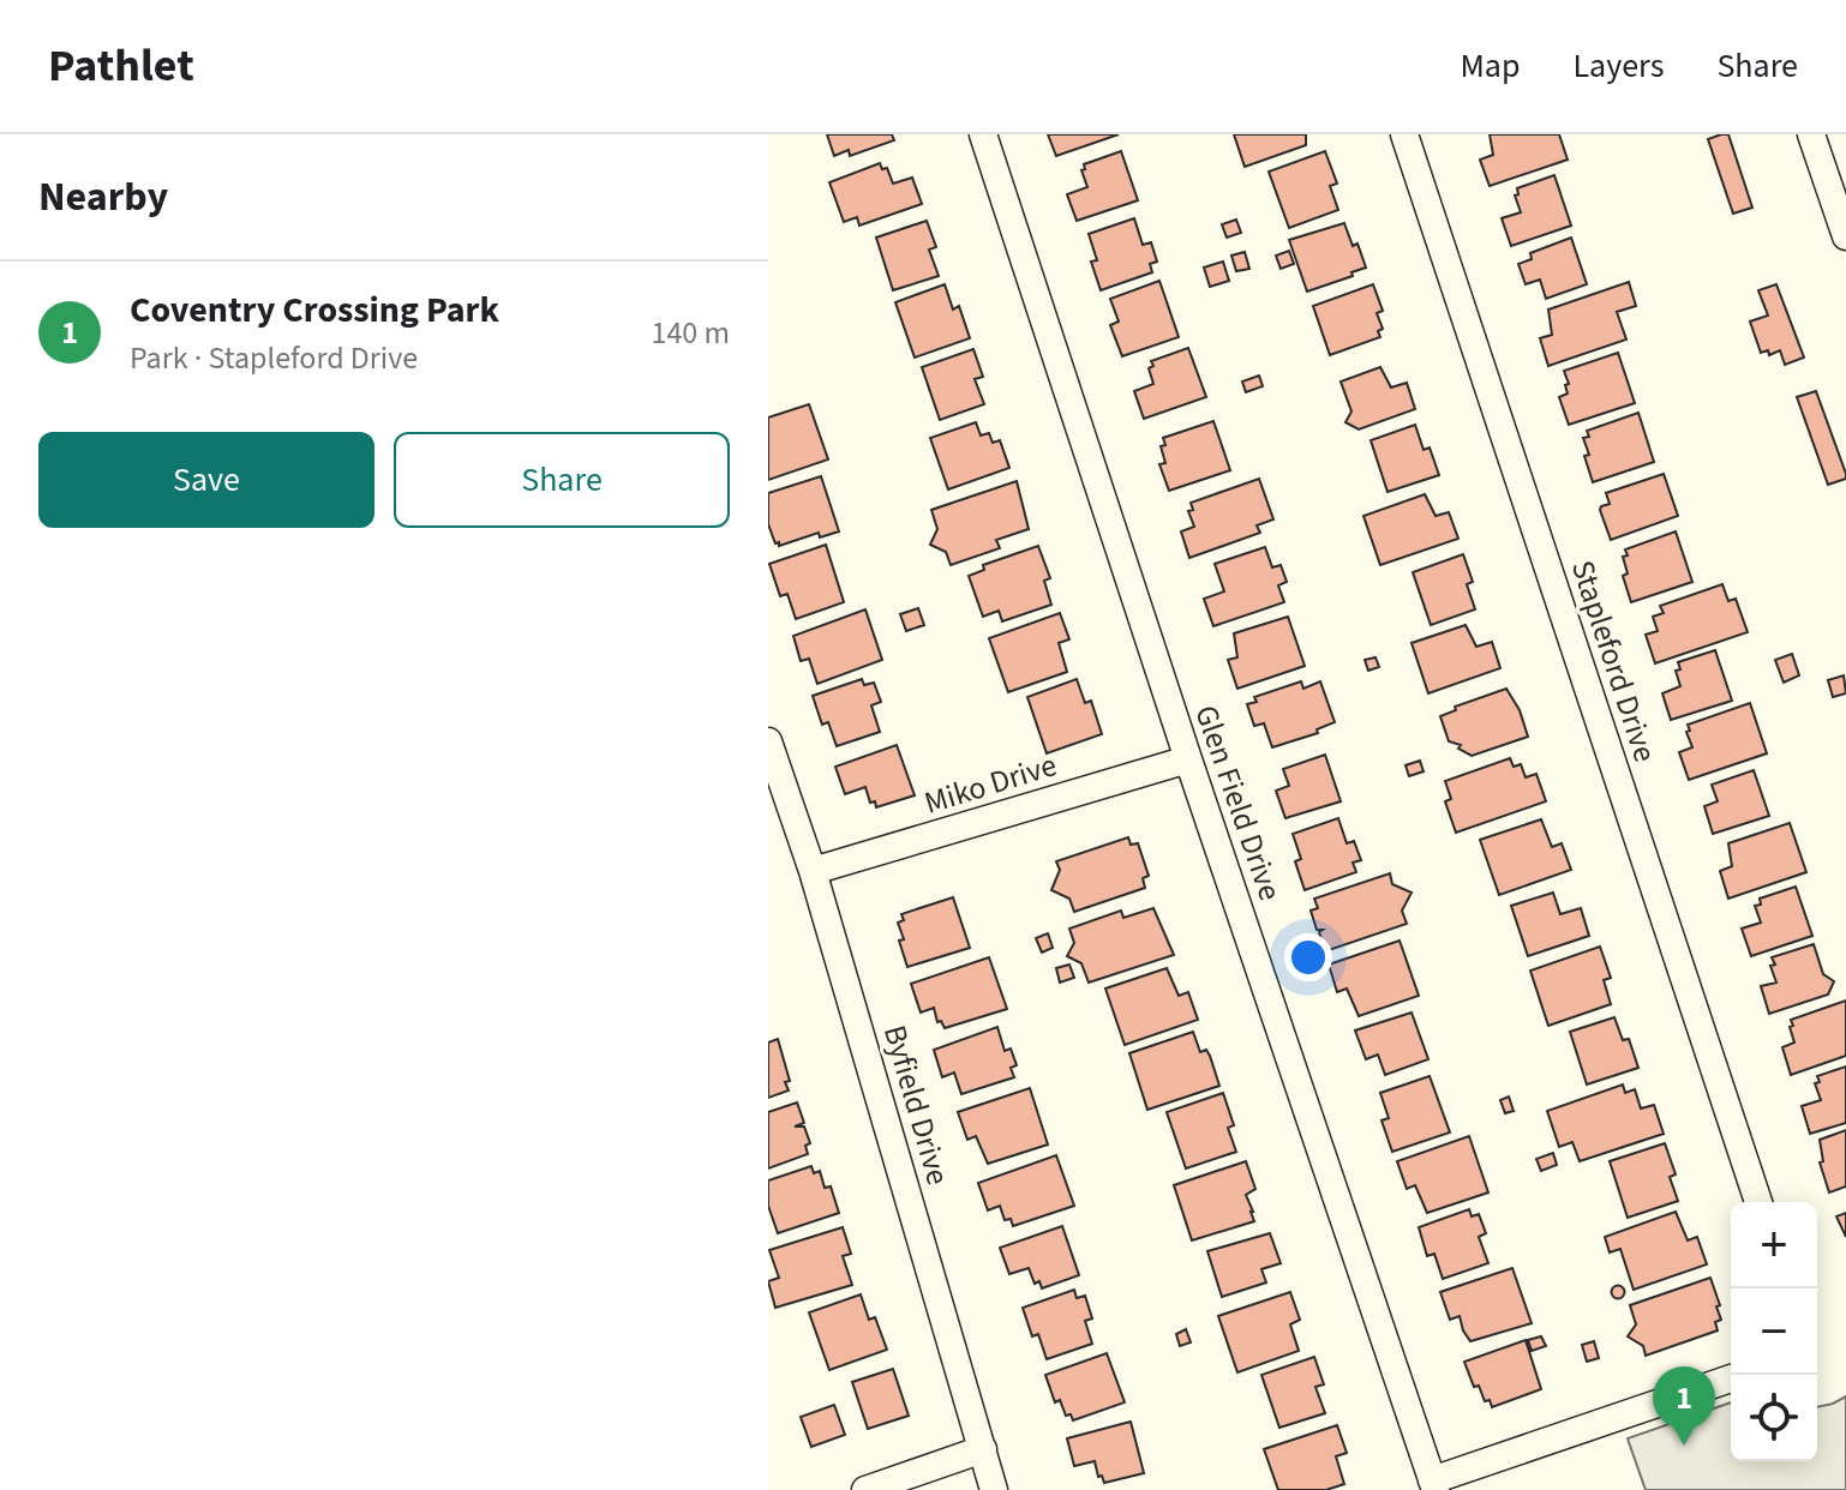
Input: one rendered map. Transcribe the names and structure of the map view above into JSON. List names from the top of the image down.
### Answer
{
  "streets": {
    "street": [
      "Stapleford Drive",
      "Miko Drive",
      "Glen Field Drive",
      "Byfield Drive"
    ]
  },
  "crossings": [
    ["Miko Drive", "Glen Field Drive"],
    ["Miko Drive", "Byfield Drive"]
  ],
  "page": {
    "header": "Pathlet",
    "nav": ["Map", "Layers", "Share"],
    "heading": "Nearby",
    "list": [
      {
        "mark": "1",
        "name": "Coventry Crossing Park",
        "note": "Park · Stapleford Drive",
        "value": "140 m"
      }
    ],
    "buttons": ["Save", "Share"],
    "map_buttons": ["+", "−"],
    "pins": "1"
  }
}
